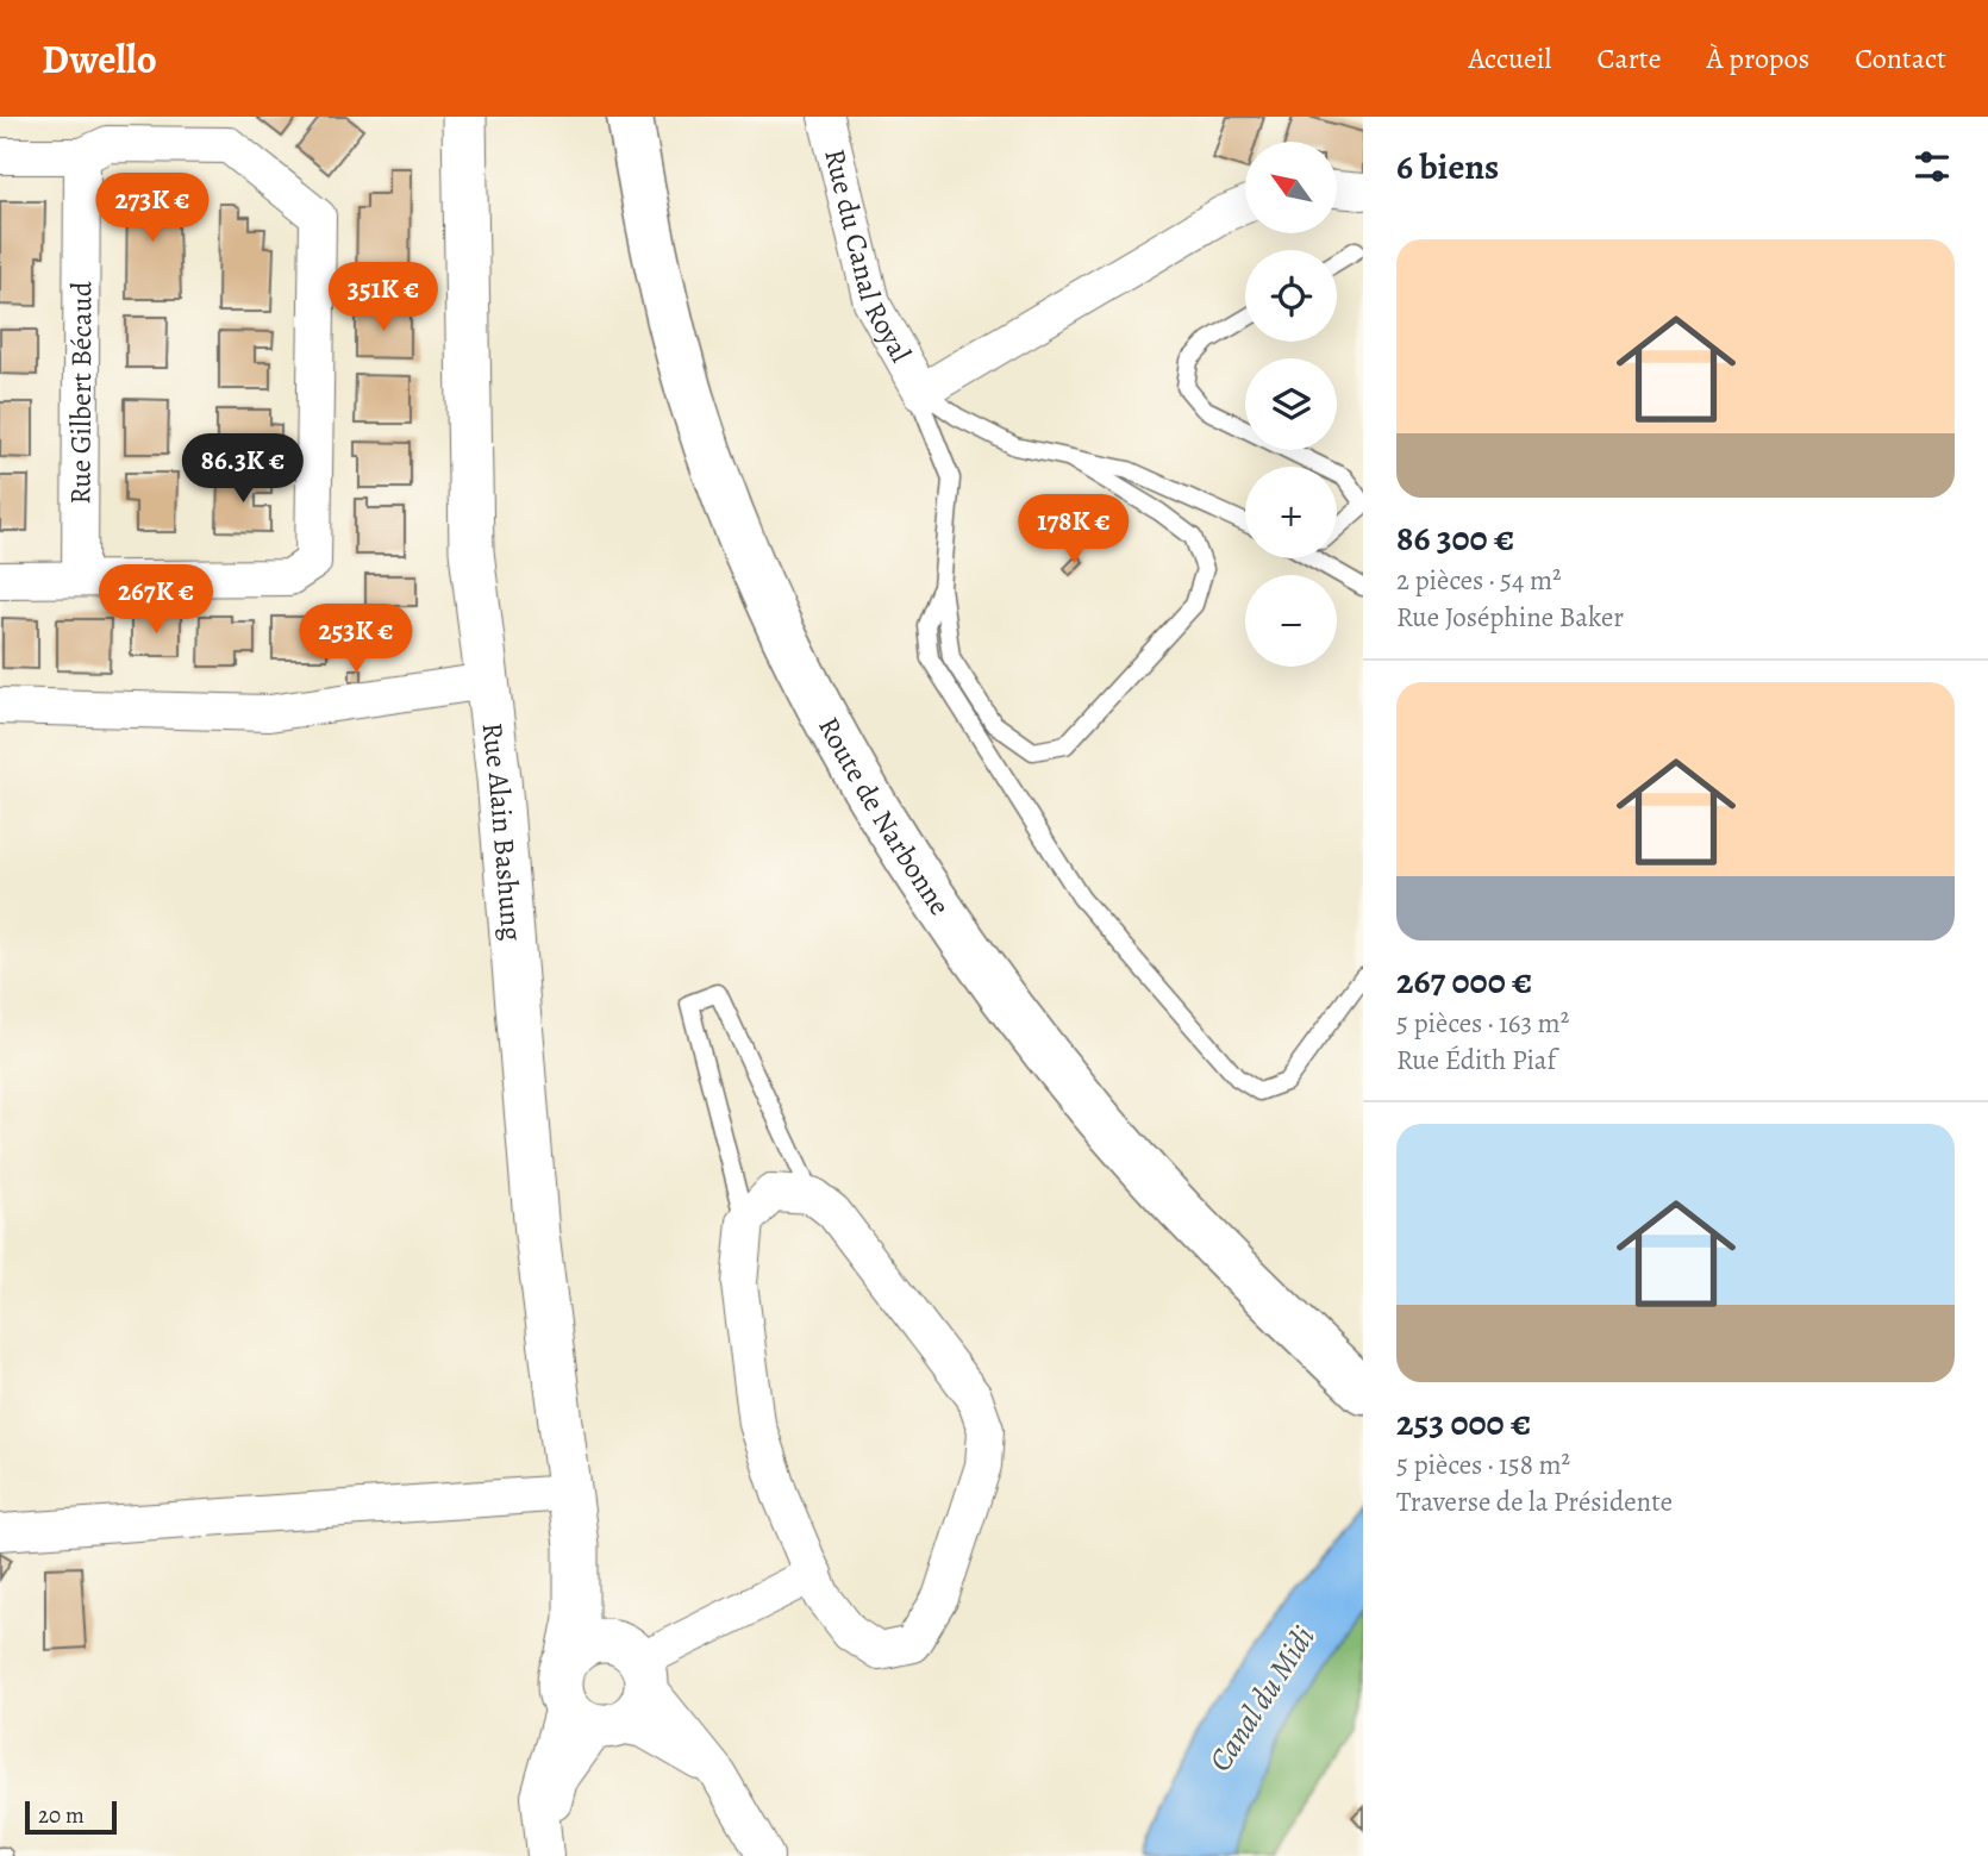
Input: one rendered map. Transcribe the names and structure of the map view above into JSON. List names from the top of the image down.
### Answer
{
  "streets": {
    "main road": ["Route de Narbonne"],
    "street": ["Rue du Canal Royal", "Rue Gilbert Bécaud", "Rue Alain Bashung"]
  },
  "water": ["Canal du Midi"],
  "scale_bar": "20 m",
  "north": "top left",
  "page": {
    "header": "Dwello",
    "nav": [
      "Accueil",
      "Carte",
      "À propos",
      "Contact"
    ],
    "heading": "6 biens",
    "map_buttons": ["+", "−"],
    "price": [
      "273K €",
      "351K €",
      "86.3K €",
      "178K €",
      "267K €",
      "253K €"
    ],
    "list": [
      {
        "name": "86 300 €",
        "note": "2 pièces · 54 m² · Rue Joséphine Baker"
      },
      {
        "name": "267 000 €",
        "note": "5 pièces · 163 m² · Rue Édith Piaf"
      },
      {
        "name": "253 000 €",
        "note": "5 pièces · 158 m² · Traverse de la Présidente"
      }
    ],
    "scale": "20 m"
  }
}
